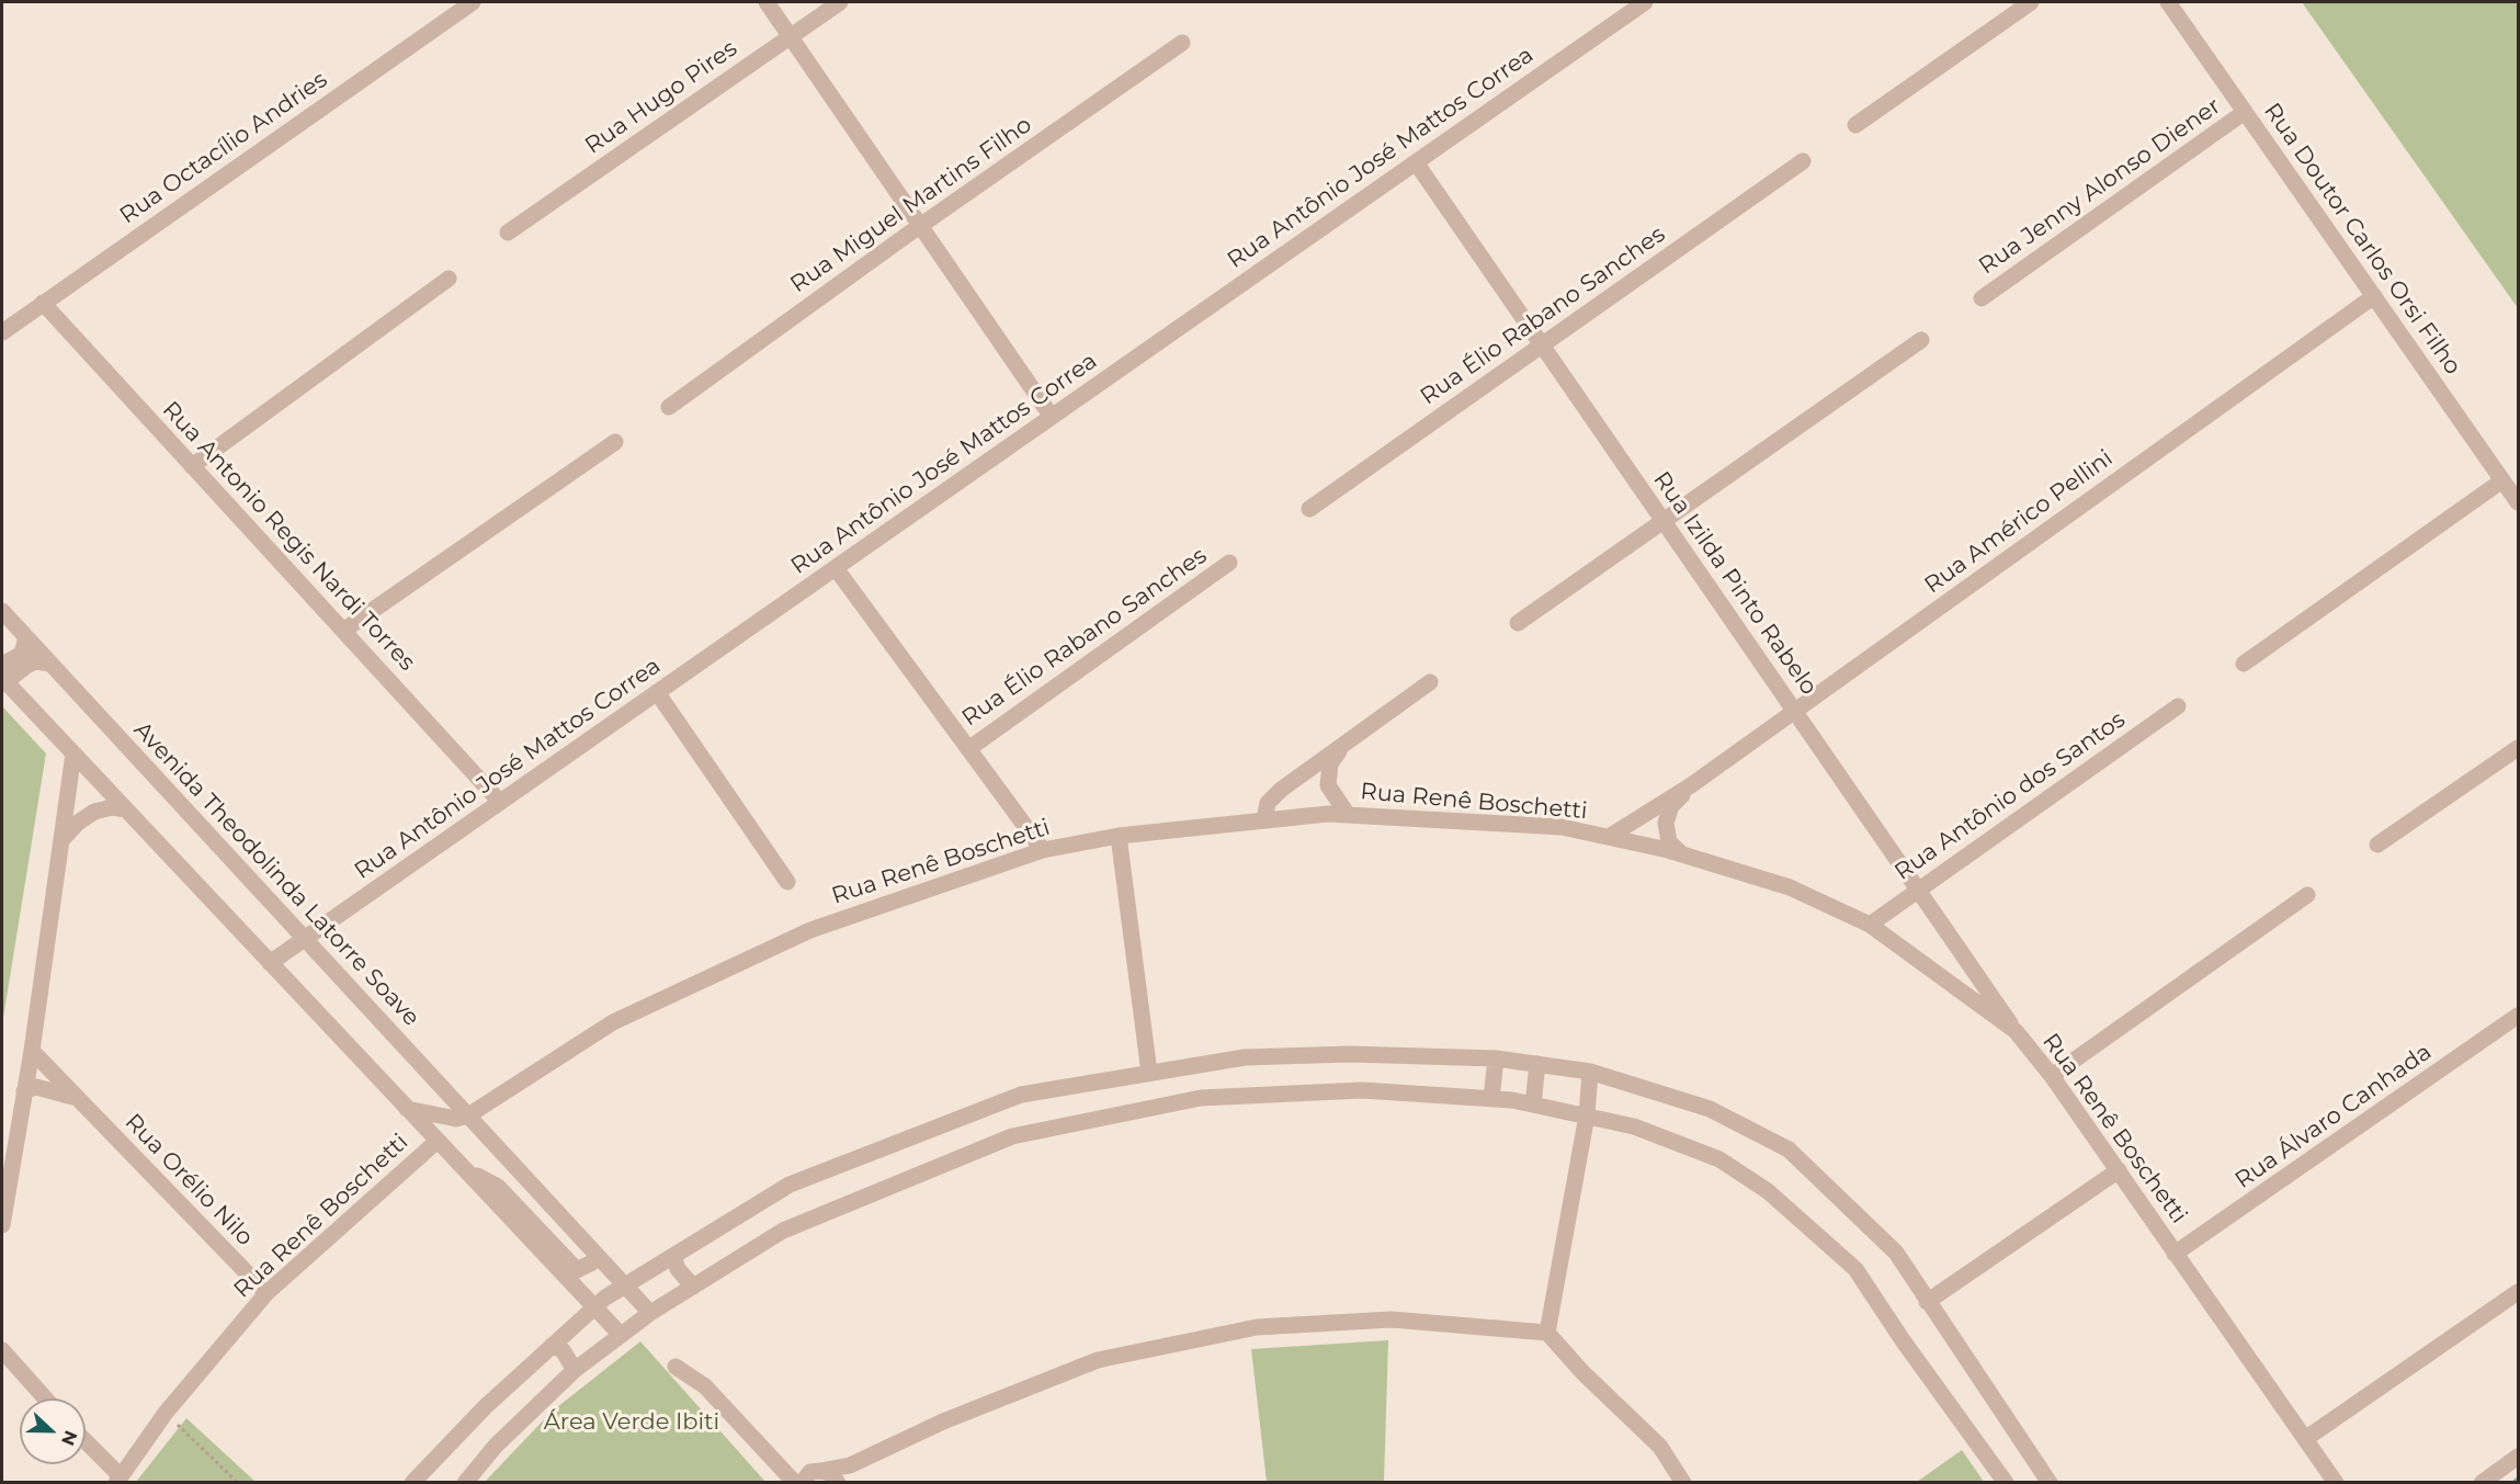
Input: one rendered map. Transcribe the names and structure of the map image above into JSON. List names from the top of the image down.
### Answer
{
  "streets": {
    "street": [
      "Rua Hugo Pires",
      "Rua Octacílio Andries",
      "Rua Antônio José Mattos Correa",
      "Rua Jenny Alonso Diener",
      "Rua Miguel Martins Filho",
      "Rua Doutor Carlos Orsi Filho",
      "Rua Élio Rabano Sanches",
      "Rua Américo Pellini",
      "Rua Antonio Regis Nardi Torres",
      "Rua Izilda Pinto Rabelo",
      "Rua Antônio dos Santos",
      "Rua Renê Boschetti",
      "Avenida Theodolinda Latorre Soave",
      "Rua Álvaro Canhada",
      "Rua Orélio Nilo"
    ]
  },
  "crossings": [
    ["Rua Octacílio Andries", "Rua Antonio Regis Nardi Torres"],
    ["Rua Antônio José Mattos Correa", "Rua Antonio Regis Nardi Torres"],
    ["Rua Antônio José Mattos Correa", "Rua Izilda Pinto Rabelo"],
    ["Rua Antônio José Mattos Correa", "Avenida Theodolinda Latorre Soave"],
    ["Rua Jenny Alonso Diener", "Rua Doutor Carlos Orsi Filho"],
    ["Rua Doutor Carlos Orsi Filho", "Rua Américo Pellini"],
    ["Rua Élio Rabano Sanches", "Rua Izilda Pinto Rabelo"],
    ["Rua Américo Pellini", "Rua Izilda Pinto Rabelo"],
    ["Rua Américo Pellini", "Rua Renê Boschetti"],
    ["Rua Izilda Pinto Rabelo", "Rua Antônio dos Santos"],
    ["Rua Izilda Pinto Rabelo", "Rua Renê Boschetti"],
    ["Rua Antônio dos Santos", "Rua Renê Boschetti"],
    ["Rua Renê Boschetti", "Avenida Theodolinda Latorre Soave"],
    ["Rua Renê Boschetti", "Rua Álvaro Canhada"],
    ["Rua Renê Boschetti", "Rua Orélio Nilo"]
  ],
  "parks": ["Área Verde Ibiti"],
  "north": "right"
}
